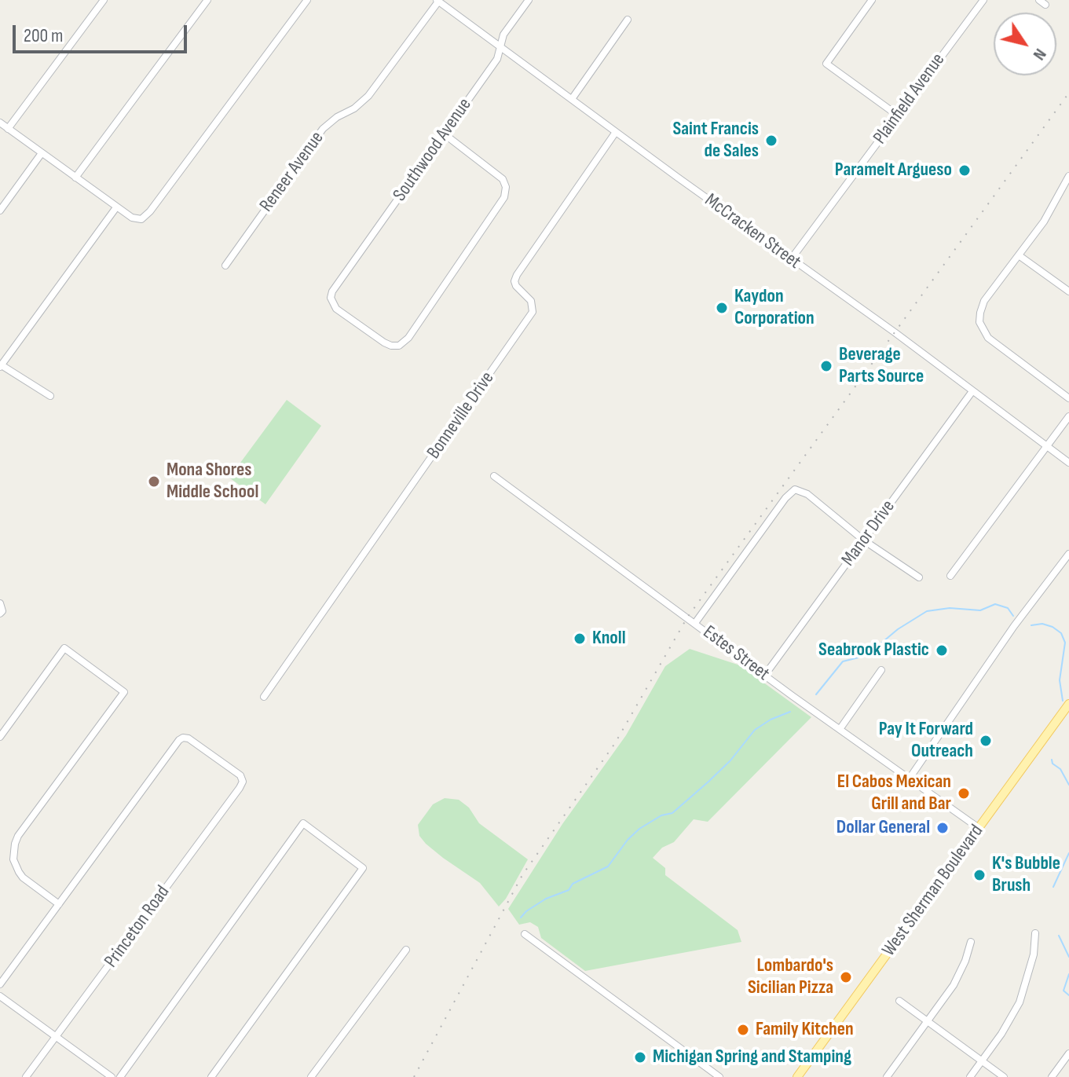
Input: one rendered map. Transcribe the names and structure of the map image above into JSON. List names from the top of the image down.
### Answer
{
  "streets": {
    "main road": ["West Sherman Boulevard"],
    "street": [
      "Plainfield Avenue",
      "Southwood Avenue",
      "Reneer Avenue",
      "McCracken Street",
      "Bonneville Drive",
      "Manor Drive",
      "Estes Street",
      "Princeton Road"
    ]
  },
  "crossings": [
    ["Plainfield Avenue", "McCracken Street"],
    ["Southwood Avenue", "McCracken Street"],
    ["Reneer Avenue", "McCracken Street"],
    ["McCracken Street", "Bonneville Drive"],
    ["McCracken Street", "Manor Drive"],
    ["Manor Drive", "Estes Street"],
    ["Estes Street", "West Sherman Boulevard"]
  ],
  "places": [
    "Saint Francis de Sales",
    "Paramelt Argueso",
    "Kaydon Corporation",
    "Beverage Parts Source",
    "Mona Shores Middle School",
    "Knoll",
    "Seabrook Plastic",
    "Pay It Forward Outreach",
    "El Cabos Mexican Grill and Bar",
    "Dollar General",
    "K's Bubble Brush",
    "Lombardo's Sicilian Pizza",
    "Family Kitchen",
    "Michigan Spring and Stamping"
  ],
  "scale_bar": "200 m",
  "north": "bottom right"
}
